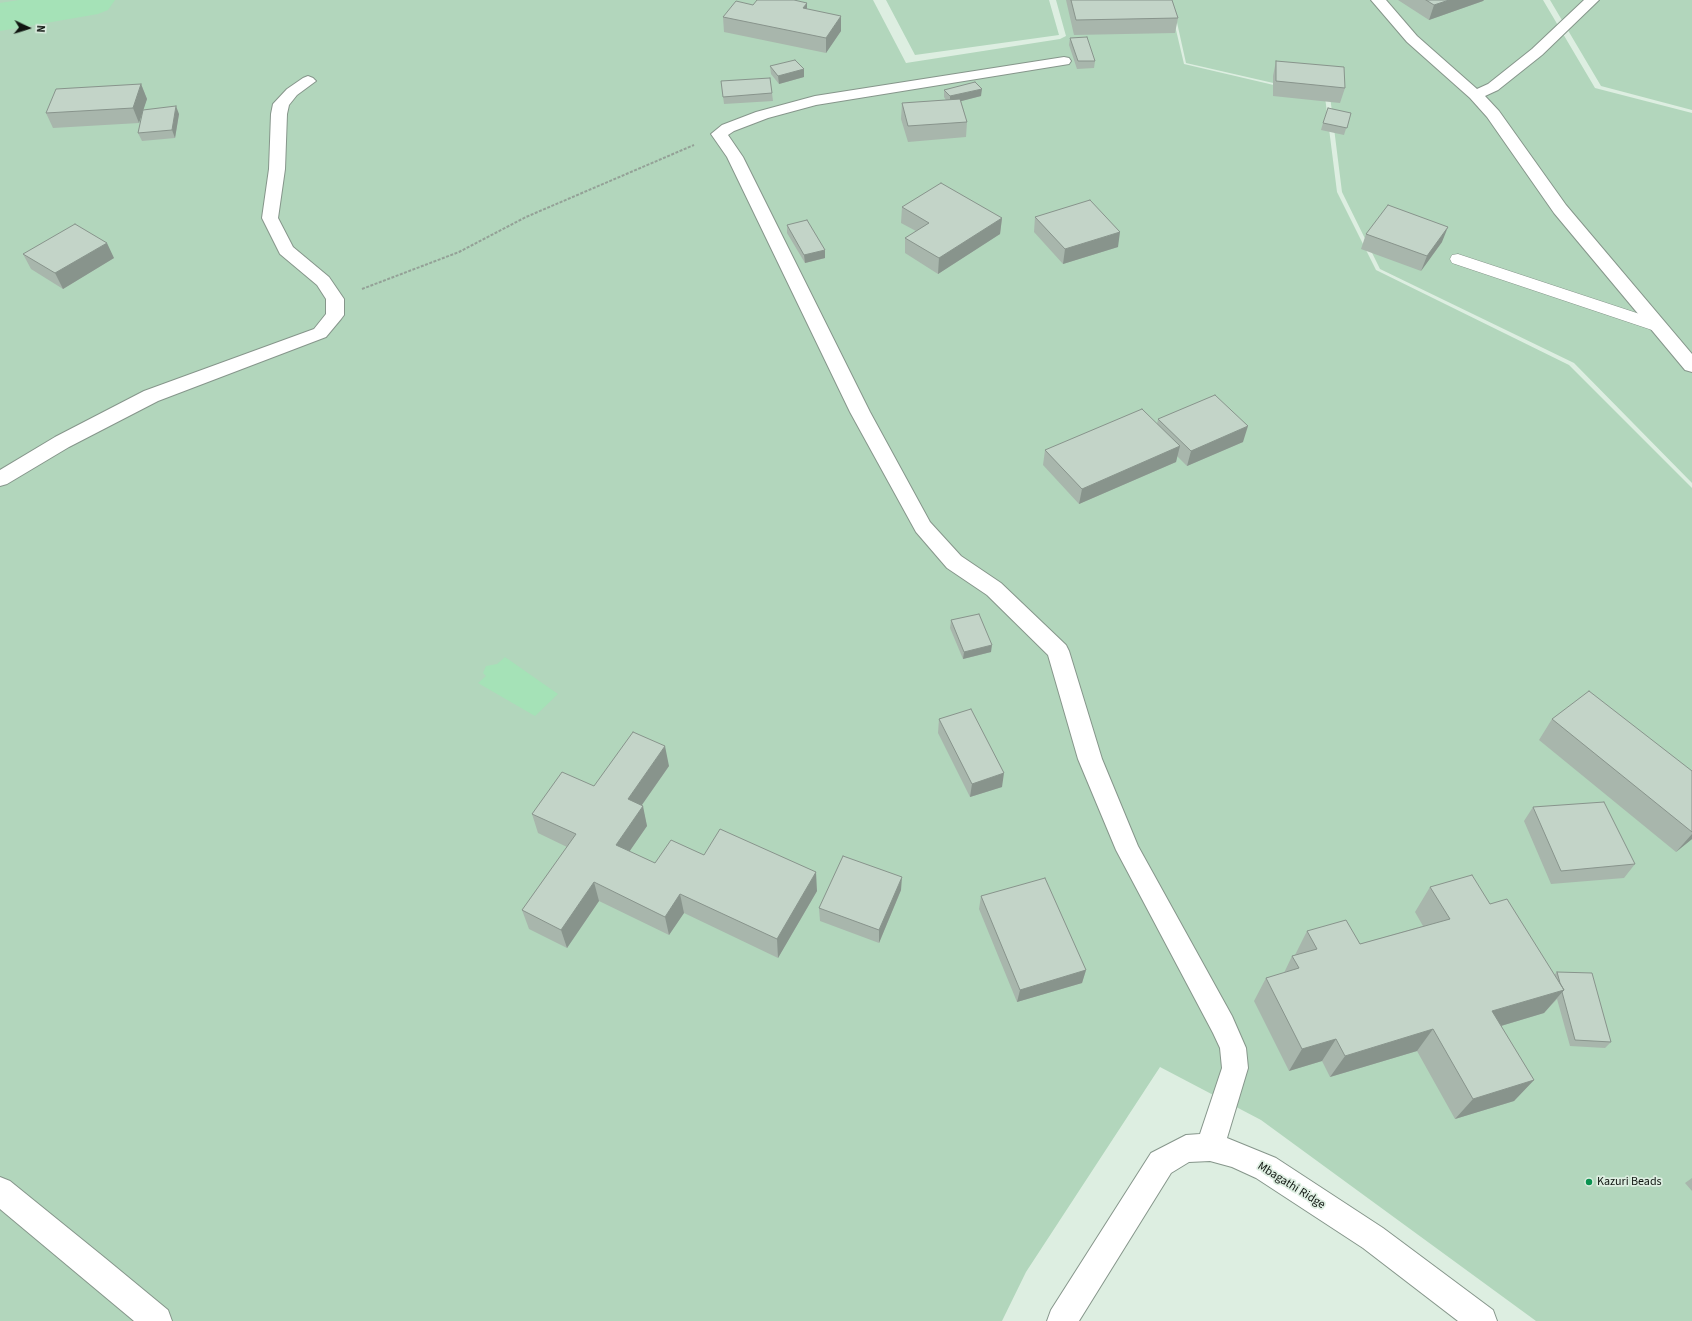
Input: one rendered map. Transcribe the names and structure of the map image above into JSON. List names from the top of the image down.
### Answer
{
  "streets": {
    "street": ["Mbagathi Ridge"]
  },
  "places": ["Kazuri Beads"],
  "north": "right"
}
